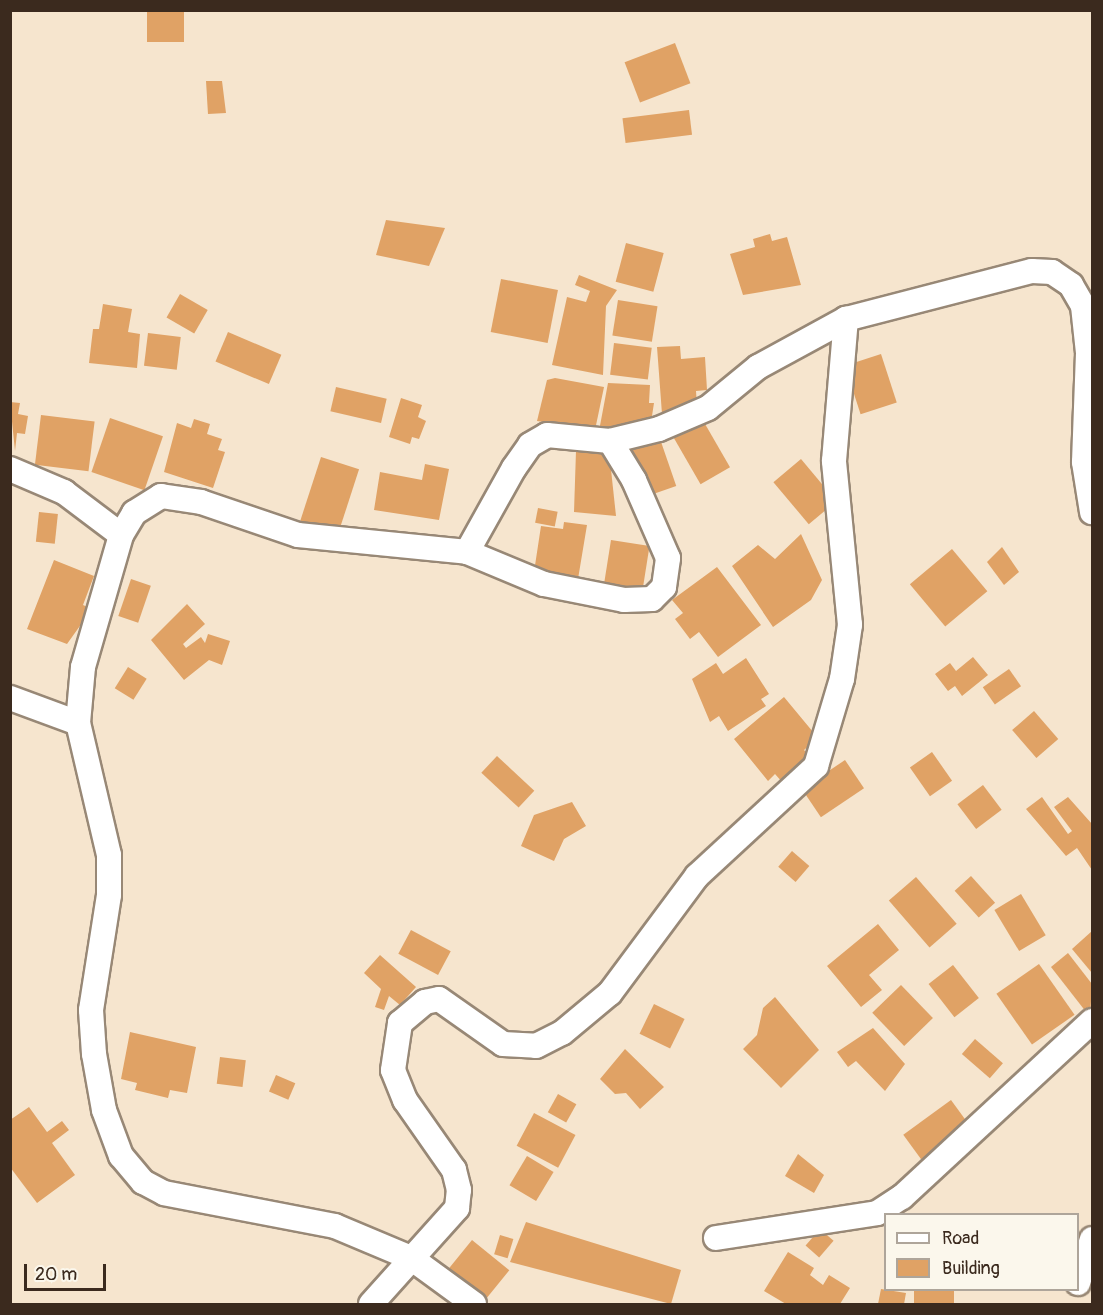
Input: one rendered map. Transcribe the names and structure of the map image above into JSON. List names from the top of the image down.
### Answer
{
  "legend": ["Road", "Building"],
  "scale_bar": "20 m"
}
